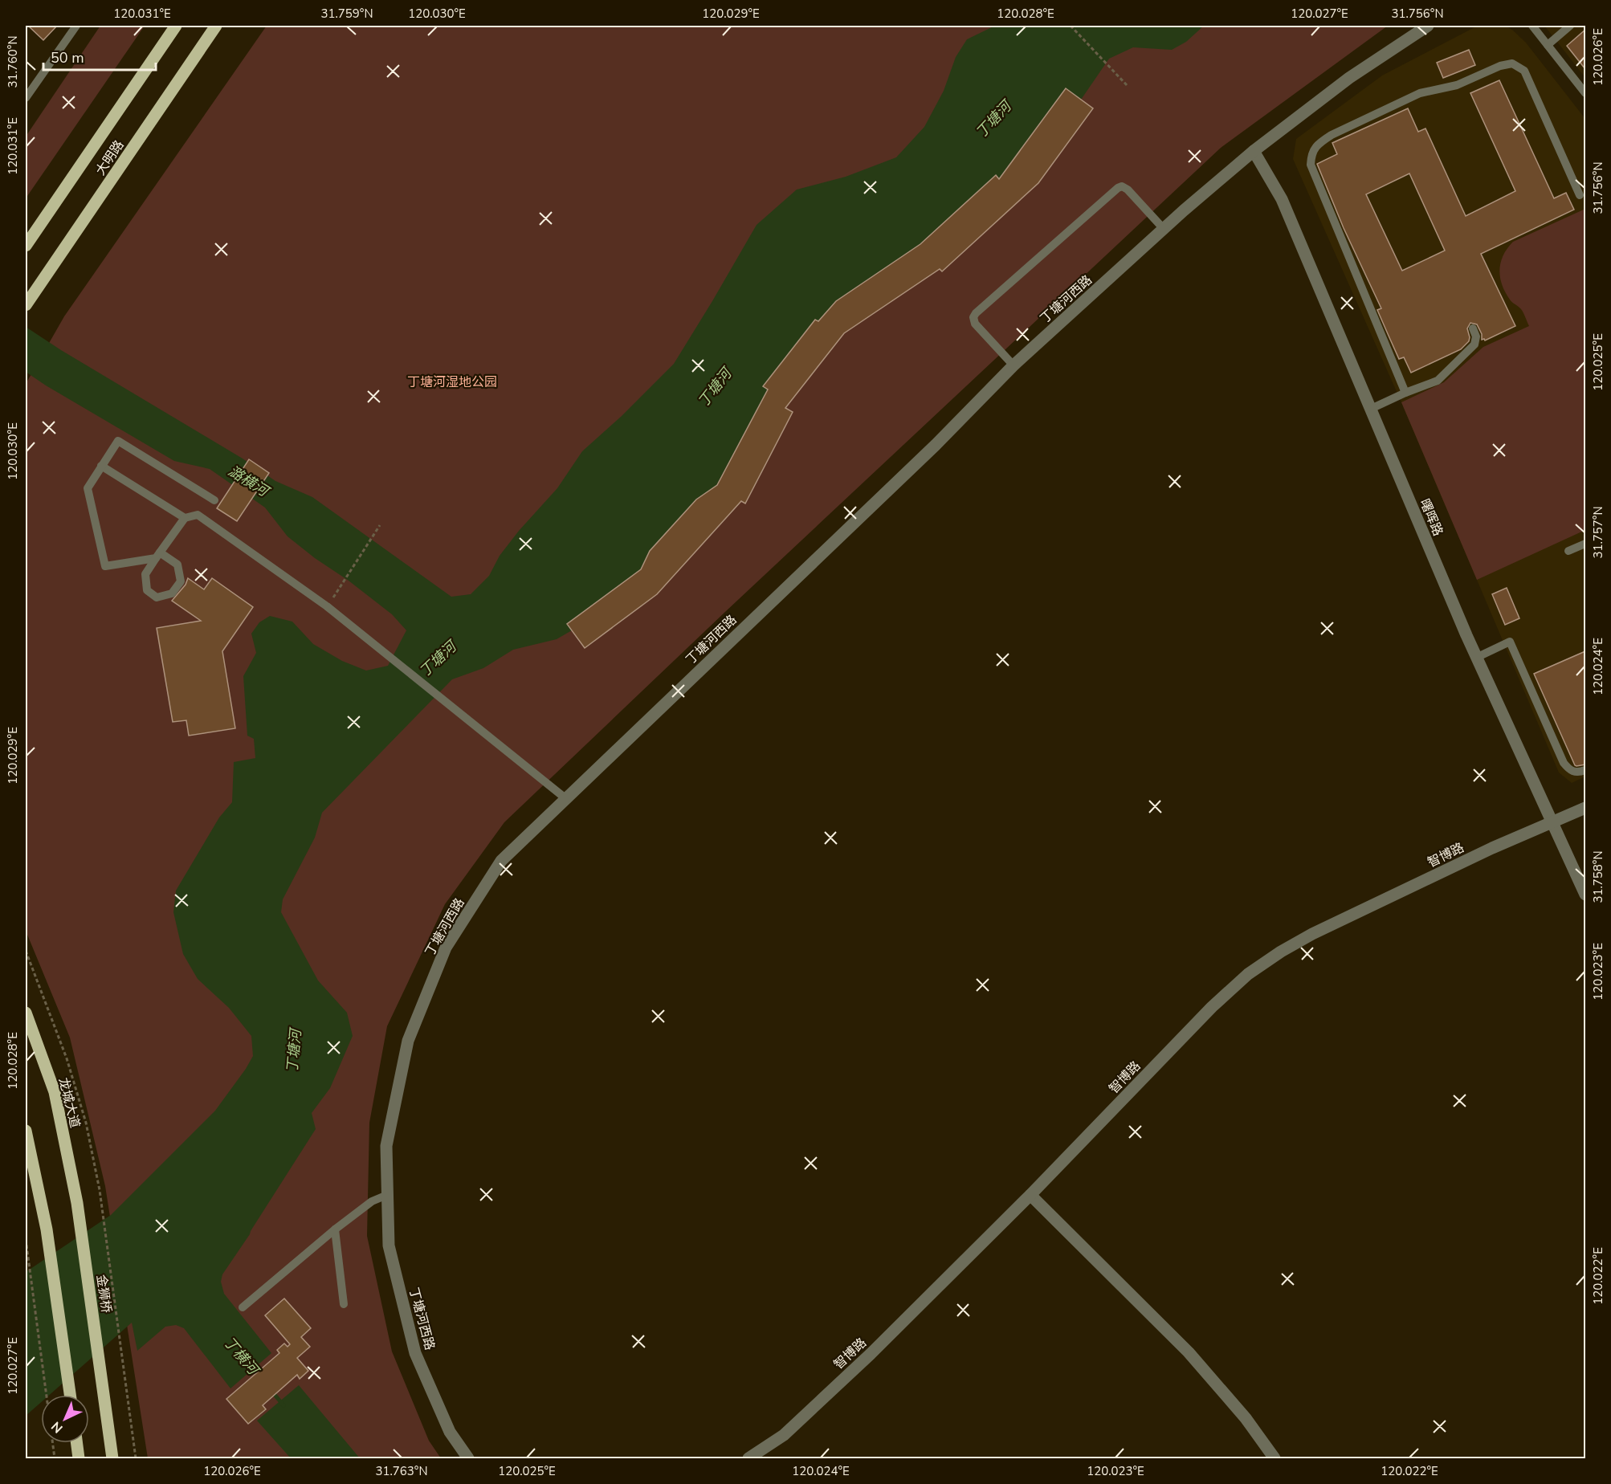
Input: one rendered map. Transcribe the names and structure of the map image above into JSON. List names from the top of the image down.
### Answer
{
  "streets": {
    "main road": ["大明路", "龙城大道", "金狮桥"],
    "street": ["丁塘河西路", "曙晖路", "智博路"]
  },
  "crossings": [
    ["丁塘河西路", "曙晖路"],
    ["曙晖路", "智博路"],
    ["龙城大道", "金狮桥"]
  ],
  "water": ["丁塘河", "潞横河", "丁横河"],
  "parks": ["丁塘河湿地公园"],
  "scale_bar": "50 m",
  "north": "bottom left",
  "coordinates": [
    "120.031°E",
    "31.759°N",
    "120.030°E",
    "120.029°E",
    "120.028°E",
    "120.027°E",
    "31.756°N",
    "120.026°E",
    "31.760°N",
    "120.025°E",
    "31.757°N",
    "120.024°E",
    "31.758°N",
    "120.023°E",
    "120.022°E",
    "31.763°N"
  ]
}
